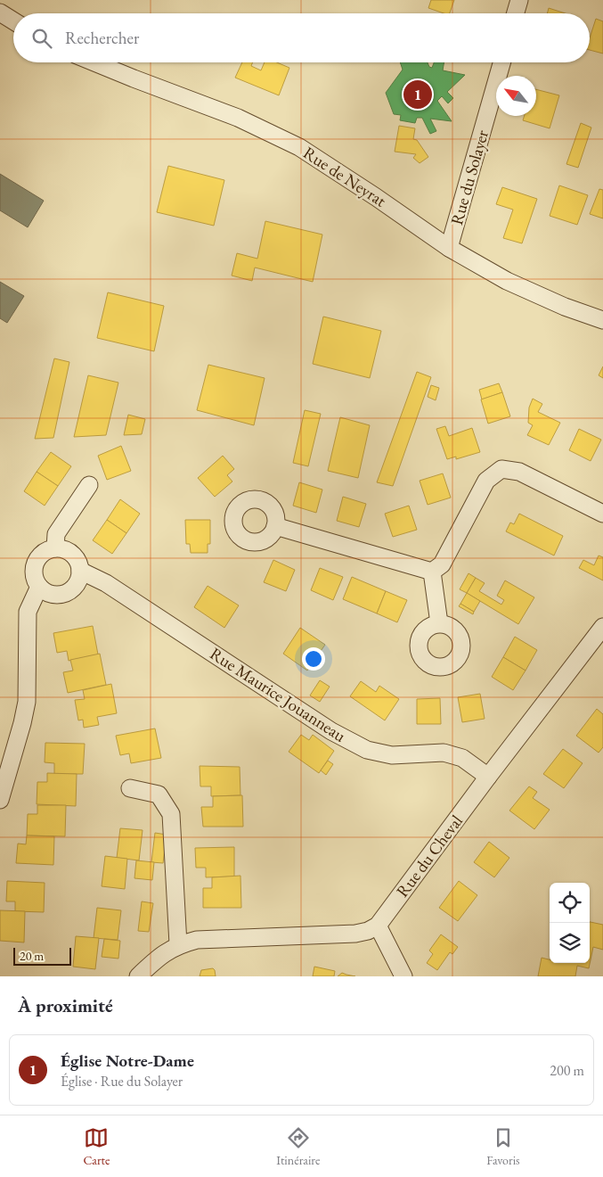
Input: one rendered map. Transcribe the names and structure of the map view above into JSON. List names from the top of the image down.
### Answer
{
  "streets": {
    "street": [
      "Rue de Neyrat",
      "Rue du Solayer",
      "Rue Maurice Jouanneau",
      "Rue du Cheval"
    ]
  },
  "crossings": [
    ["Rue de Neyrat", "Rue du Solayer"],
    ["Rue Maurice Jouanneau", "Rue du Cheval"]
  ],
  "scale_bar": "20 m",
  "north": "top left",
  "page": {
    "search": "Rechercher",
    "pins": "1",
    "scale": "20 m",
    "heading": "À proximité",
    "list": [
      {
        "mark": "1",
        "name": "Église Notre-Dame",
        "note": "Église · Rue du Solayer",
        "value": "200 m"
      }
    ],
    "nav": ["Carte", "Itinéraire", "Favoris"]
  }
}
